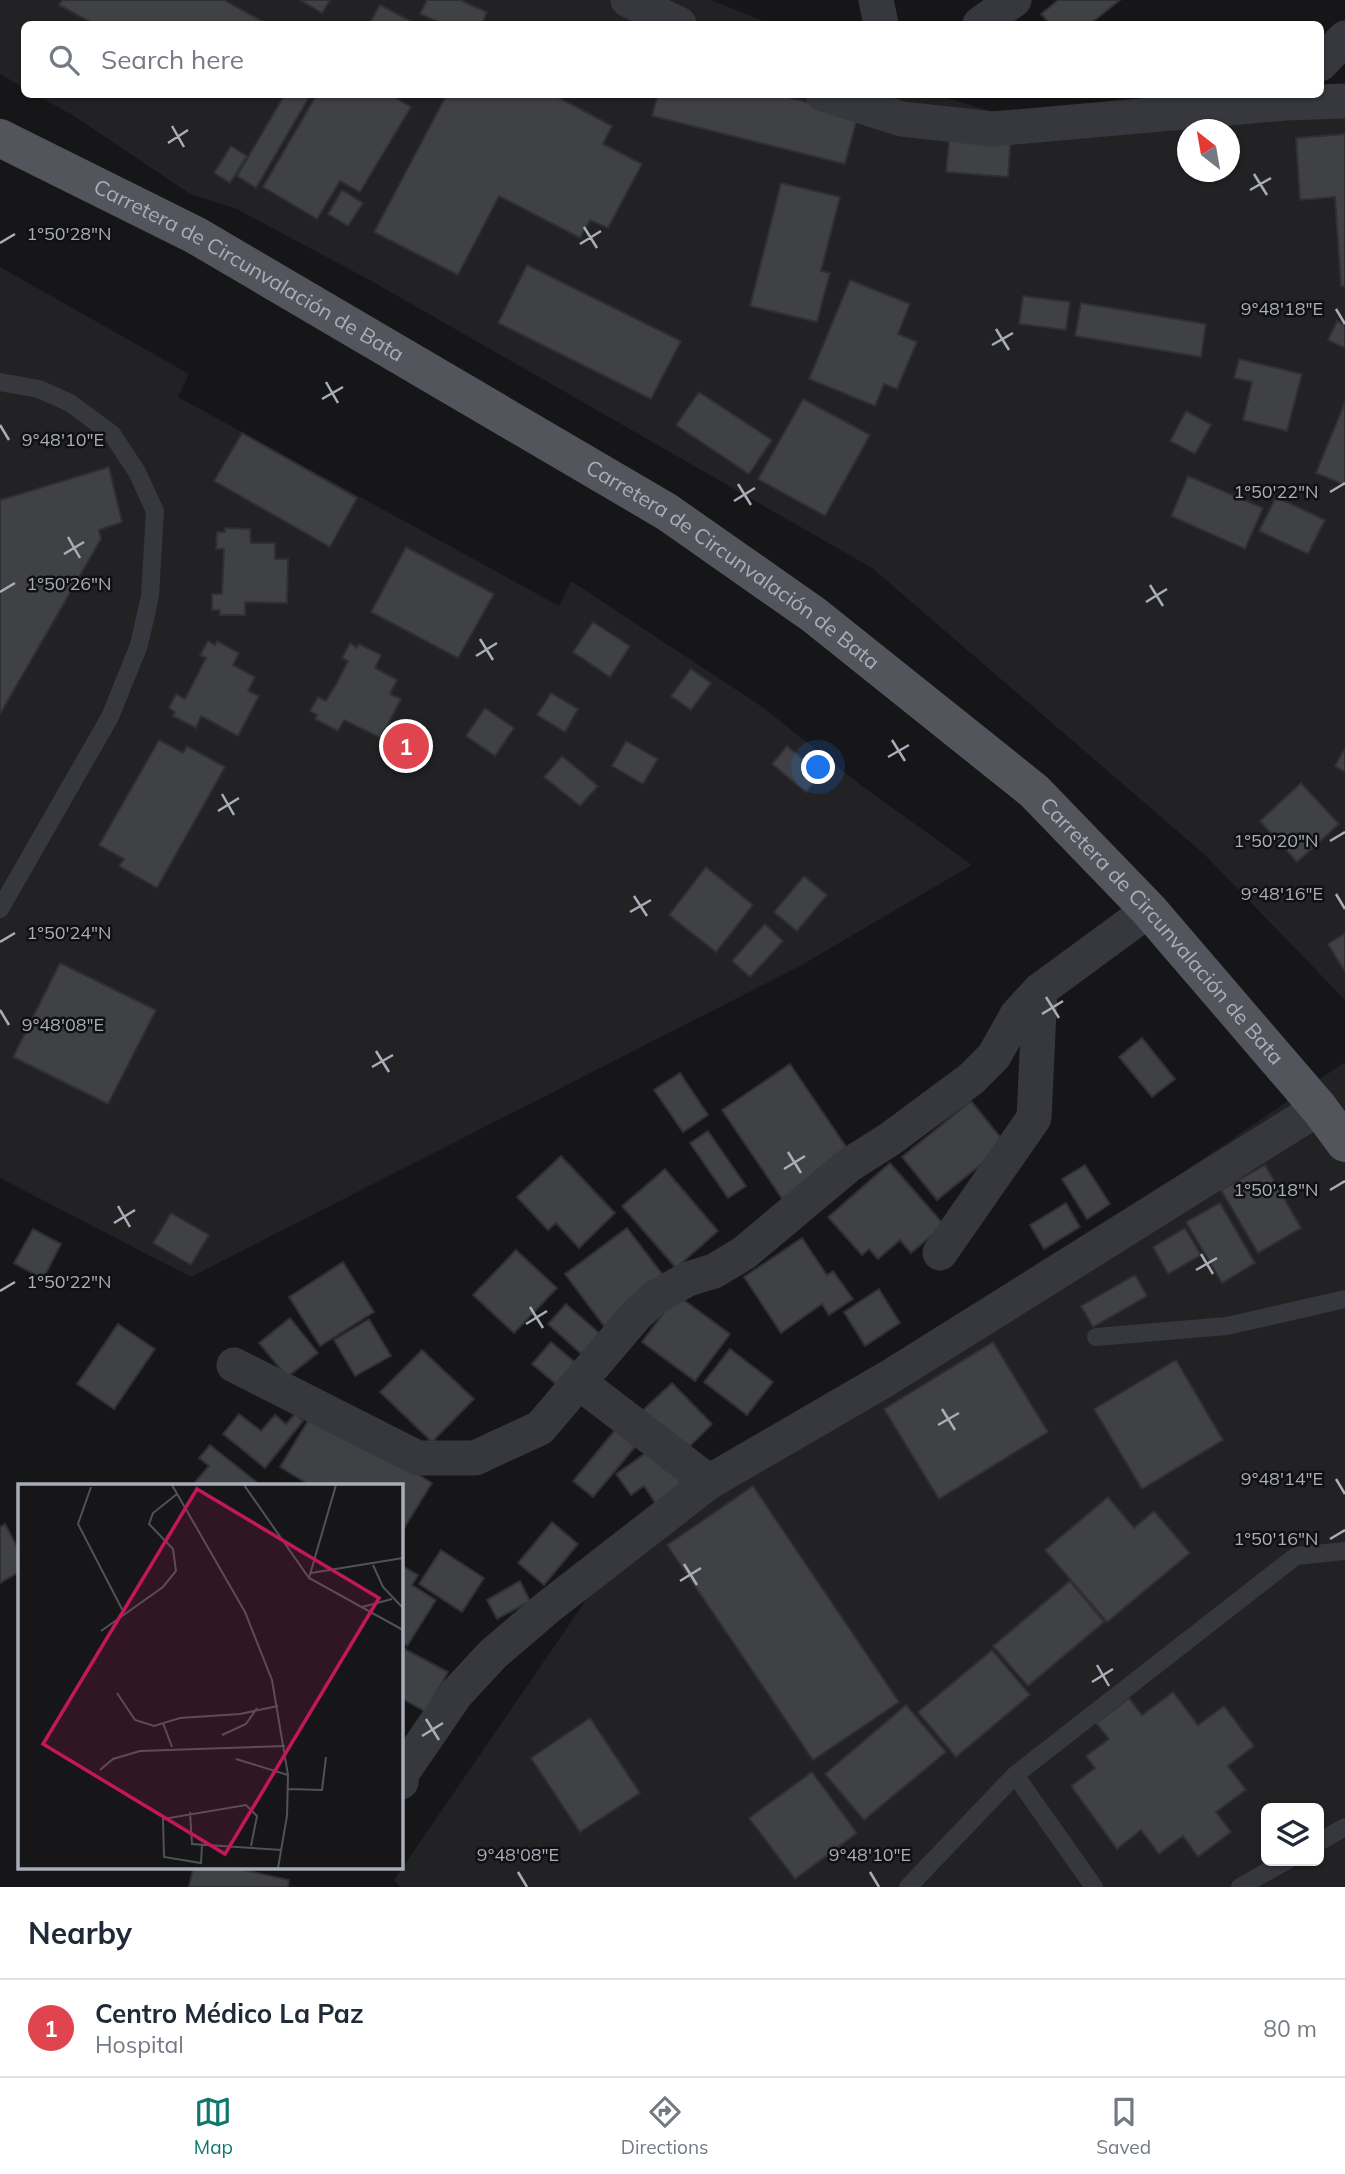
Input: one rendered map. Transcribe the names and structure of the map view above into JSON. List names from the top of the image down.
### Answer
{
  "streets": {
    "main road": ["Carretera de Circunvalación de Bata"]
  },
  "north": "top left",
  "page": {
    "search": "Search here",
    "pins": "1",
    "heading": "Nearby",
    "list": [
      {
        "mark": "1",
        "name": "Centro Médico La Paz",
        "note": "Hospital",
        "value": "80 m"
      }
    ],
    "nav": ["Map", "Directions", "Saved"]
  },
  "coordinates": [
    "1°50'28\"N",
    "9°48'18\"E",
    "9°48'10\"E",
    "1°50'22\"N",
    "1°50'26\"N",
    "1°50'20\"N",
    "9°48'16\"E",
    "1°50'24\"N",
    "9°48'08\"E",
    "1°50'18\"N",
    "9°48'14\"E",
    "1°50'16\"N"
  ]
}
